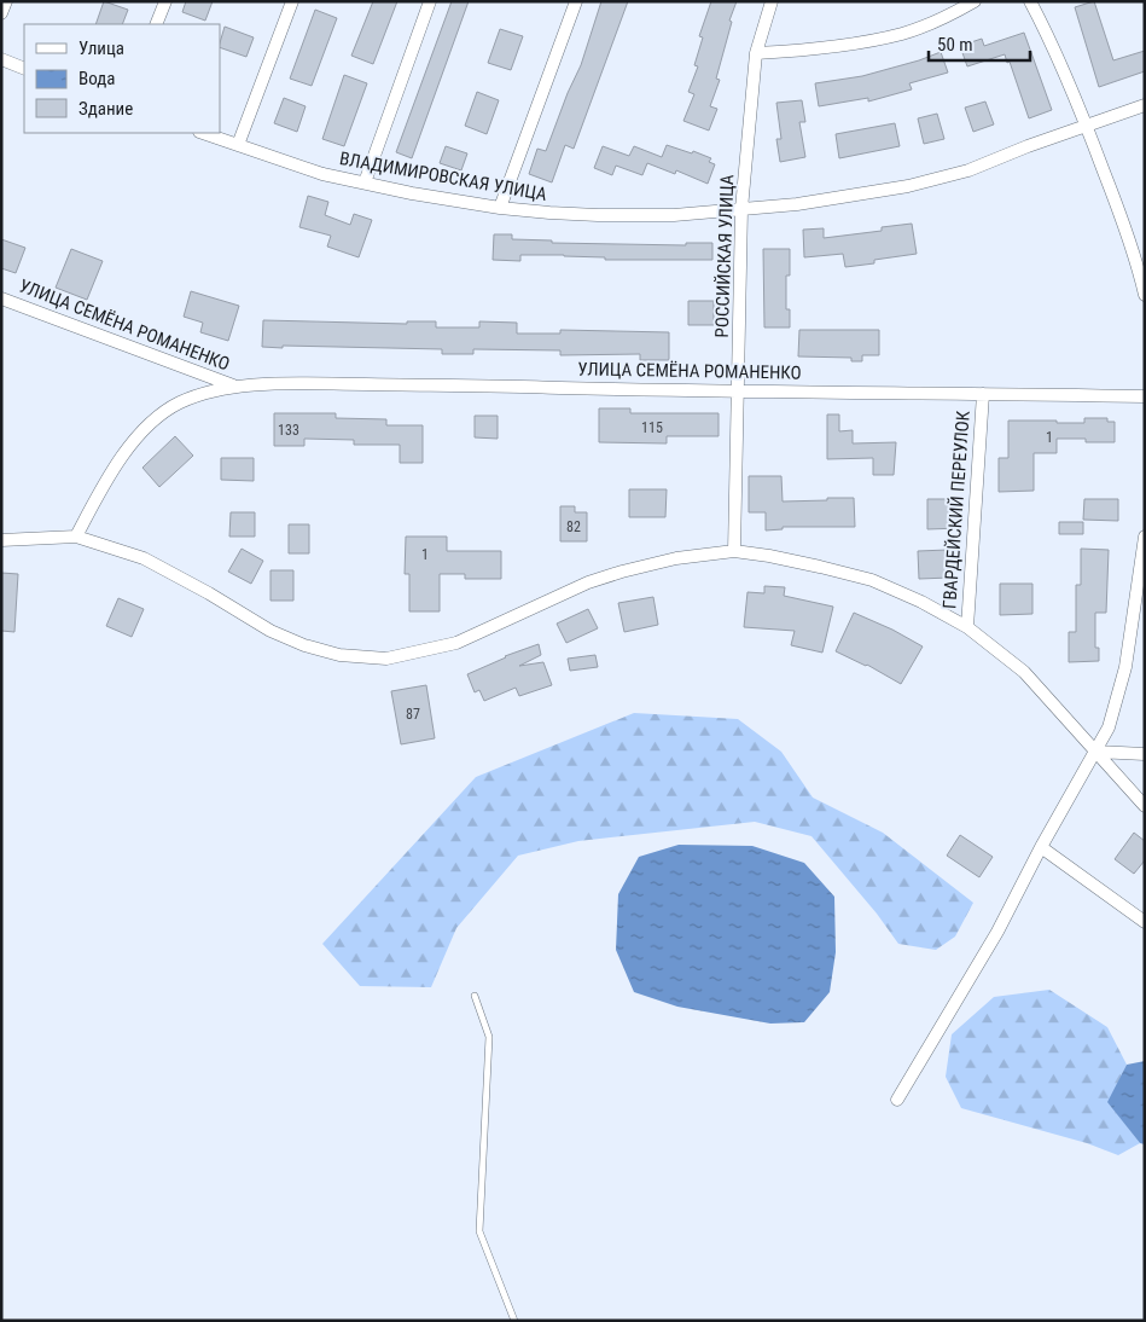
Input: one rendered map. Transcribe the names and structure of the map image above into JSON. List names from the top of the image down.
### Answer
{
  "streets": {
    "street": [
      "ВЛАДИМИРОВСКАЯ УЛИЦА",
      "РОССИЙСКАЯ УЛИЦА",
      "УЛИЦА СЕМЁНА РОМАНЕНКО",
      "ГВАРДЕЙСКИЙ ПЕРЕУЛОК"
    ]
  },
  "crossings": [
    ["ВЛАДИМИРОВСКАЯ УЛИЦА", "РОССИЙСКАЯ УЛИЦА"],
    ["РОССИЙСКАЯ УЛИЦА", "УЛИЦА СЕМЁНА РОМАНЕНКО"],
    ["УЛИЦА СЕМЁНА РОМАНЕНКО", "ГВАРДЕЙСКИЙ ПЕРЕУЛОК"]
  ],
  "house_numbers": [
    "115",
    "133",
    "1",
    "82",
    "1",
    "87"
  ],
  "legend": ["Улица", "Вода", "Здание"],
  "scale_bar": "50 m"
}
